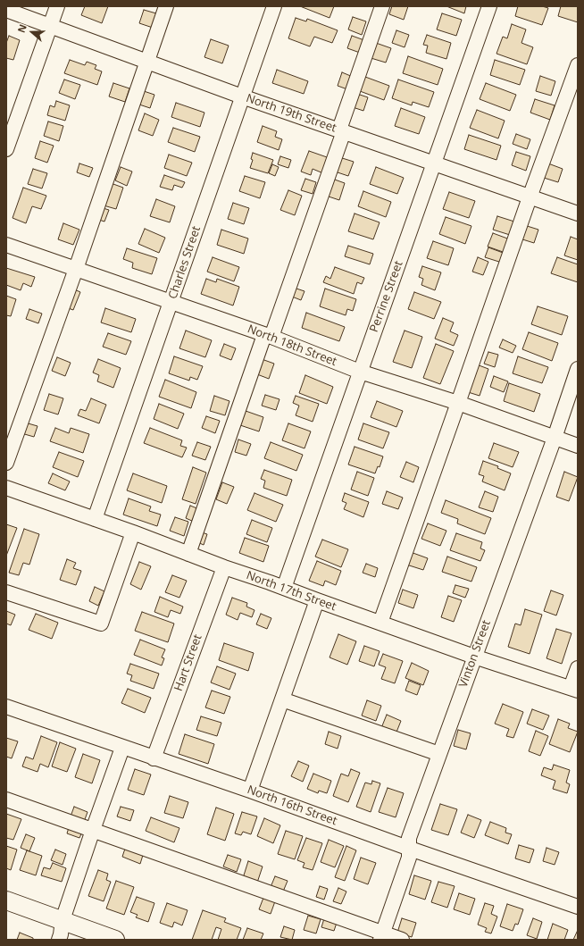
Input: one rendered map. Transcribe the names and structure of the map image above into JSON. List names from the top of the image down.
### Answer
{
  "streets": {
    "street": [
      "North 19th Street",
      "Charles Street",
      "Perrine Street",
      "North 18th Street",
      "North 17th Street",
      "Vinton Street",
      "Hart Street",
      "North 16th Street"
    ]
  },
  "crossings": [
    ["North 19th Street", "Charles Street"],
    ["North 19th Street", "Perrine Street"],
    ["Charles Street", "North 18th Street"],
    ["Charles Street", "North 17th Street"],
    ["Perrine Street", "North 18th Street"],
    ["Perrine Street", "North 17th Street"],
    ["North 18th Street", "Vinton Street"],
    ["North 17th Street", "Vinton Street"],
    ["North 17th Street", "Hart Street"],
    ["Vinton Street", "North 16th Street"],
    ["Hart Street", "North 16th Street"]
  ],
  "north": "left"
}
